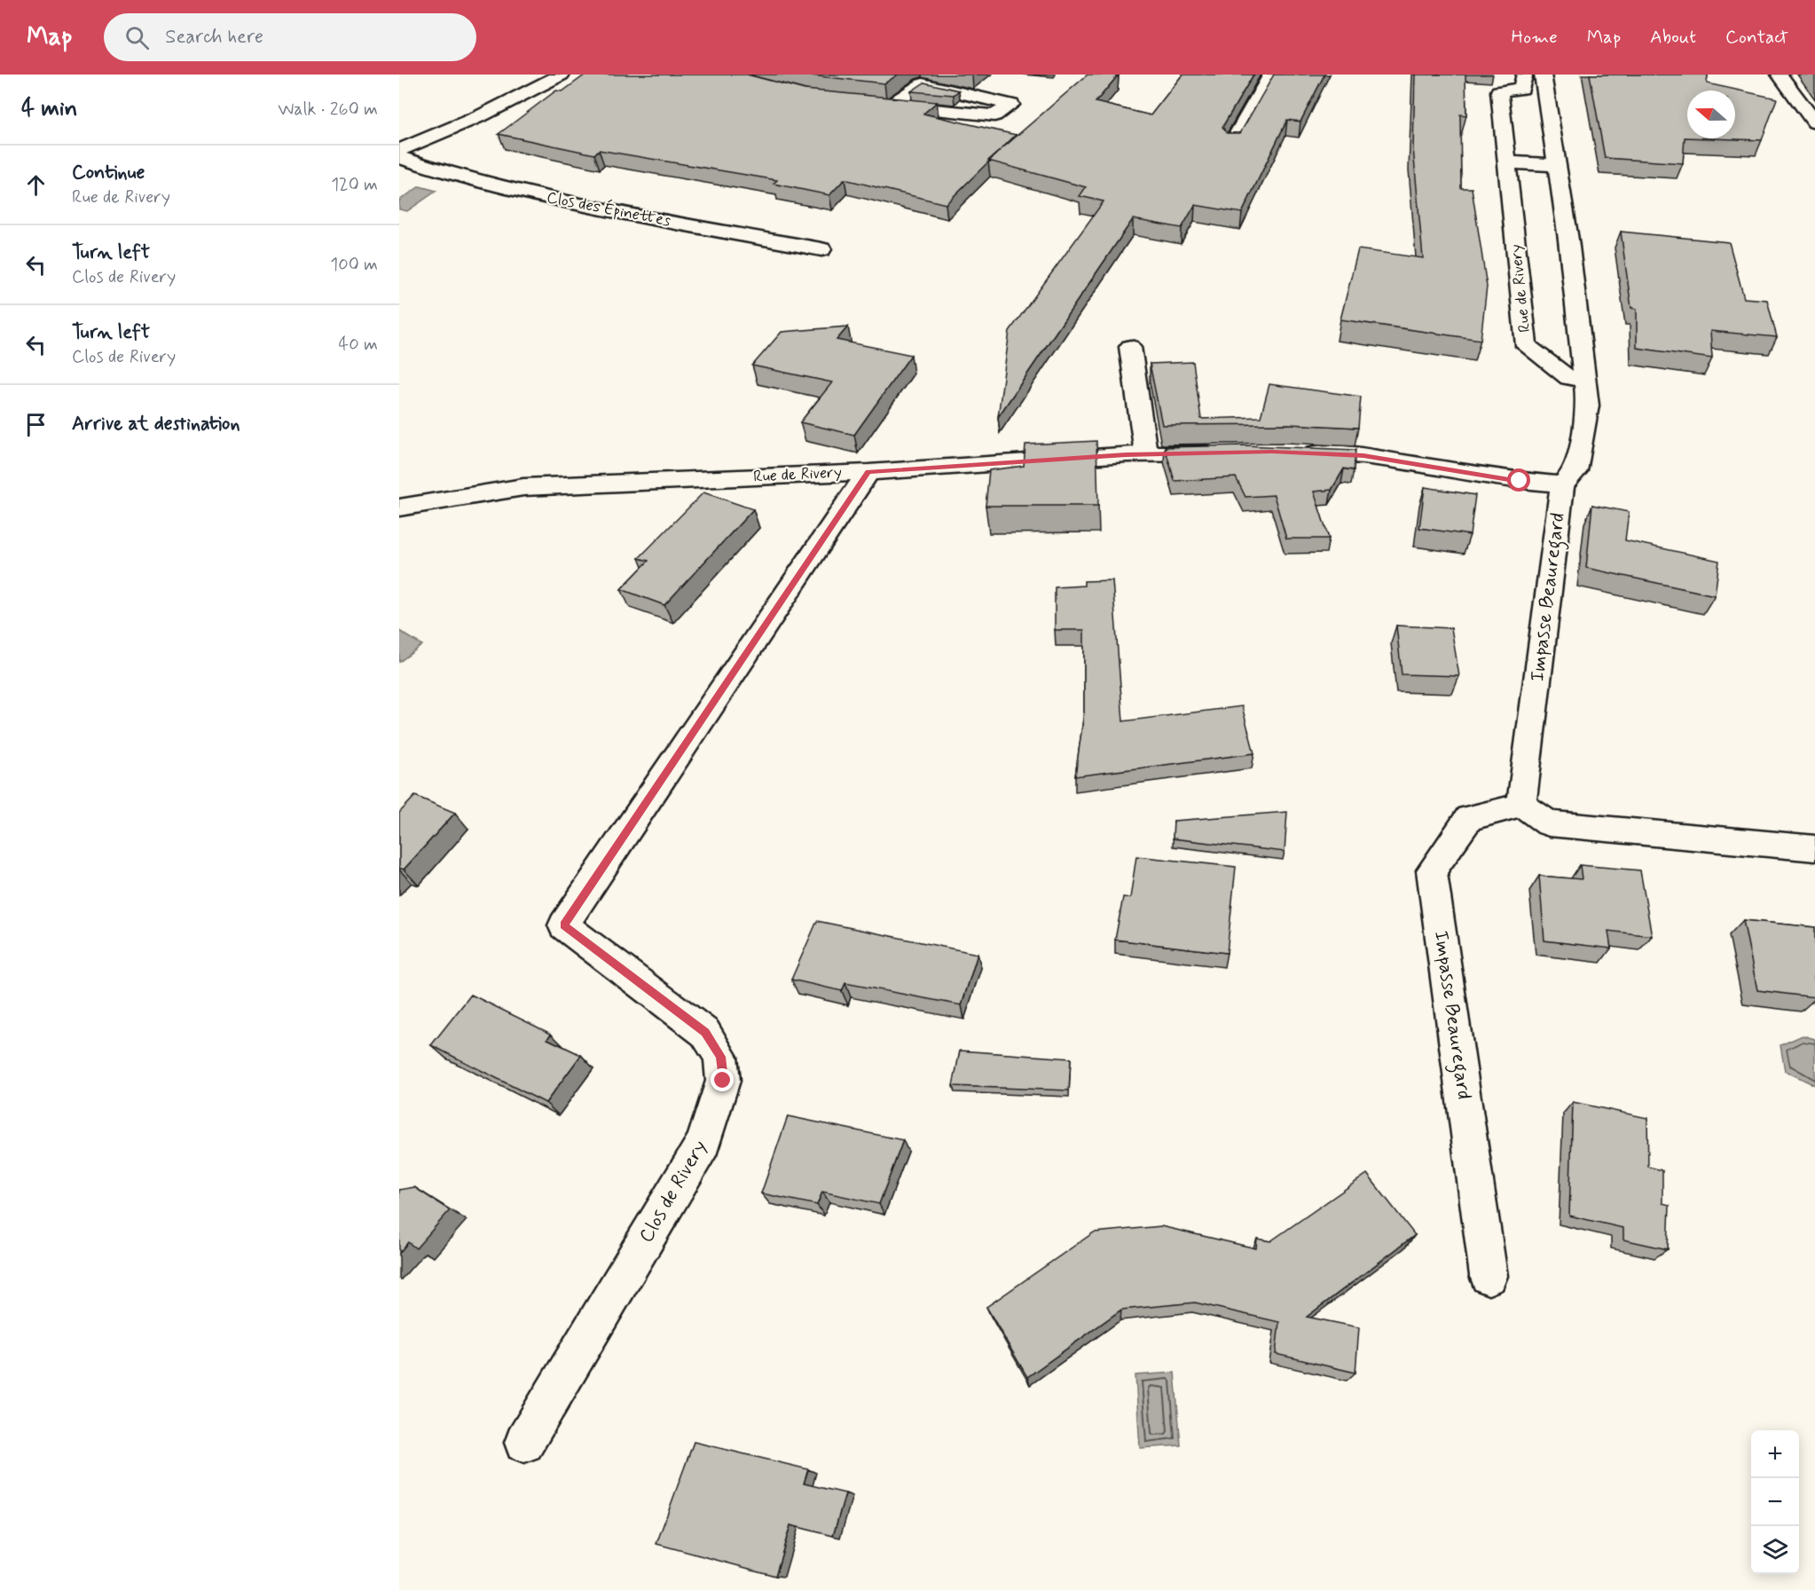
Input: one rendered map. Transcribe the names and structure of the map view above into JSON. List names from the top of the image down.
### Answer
{
  "streets": {
    "street": [
      "Clos des Épinettes",
      "Rue de Rivery",
      "Impasse Beauregard",
      "Clos de Rivery"
    ]
  },
  "crossings": [
    ["Rue de Rivery", "Clos de Rivery"]
  ],
  "north": "left",
  "page": {
    "header": "Map",
    "search": "Search here",
    "nav": [
      "Home",
      "Map",
      "About",
      "Contact"
    ],
    "heading": ["4 min", "Walk · 260 m"],
    "list": [
      ["Continue", "Rue de Rivery", "120 m"],
      ["Turn left", "Clos de Rivery", "100 m"],
      ["Turn left", "Clos de Rivery", "40 m"],
      "Arrive at destination"
    ],
    "map_buttons": ["+", "−"]
  }
}
